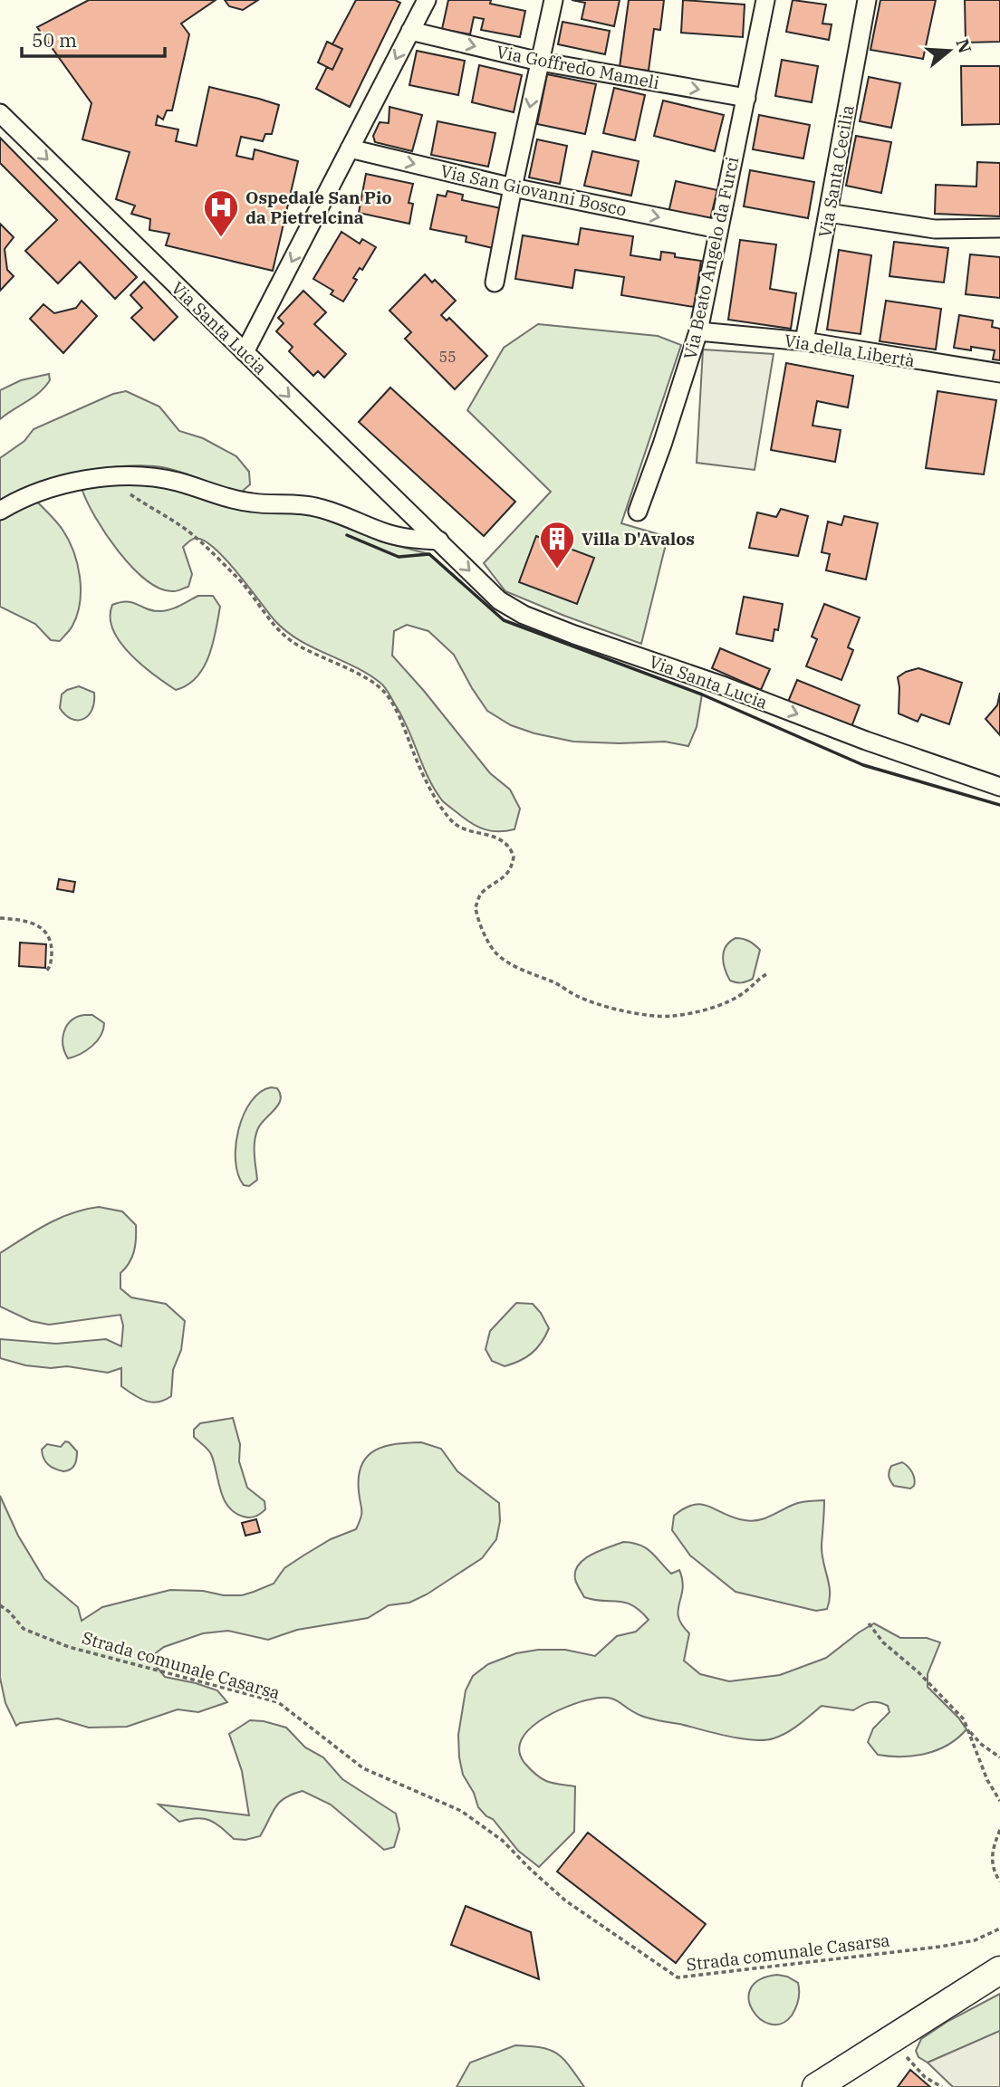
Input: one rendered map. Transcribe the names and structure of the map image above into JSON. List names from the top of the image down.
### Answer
{
  "streets": {
    "street": [
      "Via Goffredo Mameli",
      "Via Santa Cecilia",
      "Via San Giovanni Bosco",
      "Via Beato Angelo da Furci",
      "Via Santa Lucia",
      "Via della Libertà"
    ],
    "path": ["Strada comunale Casarsa"]
  },
  "crossings": [
    ["Via Goffredo Mameli", "Via Beato Angelo da Furci"],
    ["Via Santa Cecilia", "Via della Libertà"],
    ["Via San Giovanni Bosco", "Via Beato Angelo da Furci"],
    ["Via Beato Angelo da Furci", "Via della Libertà"]
  ],
  "one_way": ["Via Goffredo Mameli", "Via San Giovanni Bosco", "Via Santa Lucia"],
  "places": {
    "hospital": ["Ospedale San Pio da Pietrelcina"],
    "building": ["Villa D'Avalos"]
  },
  "house_numbers": ["55"],
  "scale_bar": "50 m",
  "north": "right"
}
